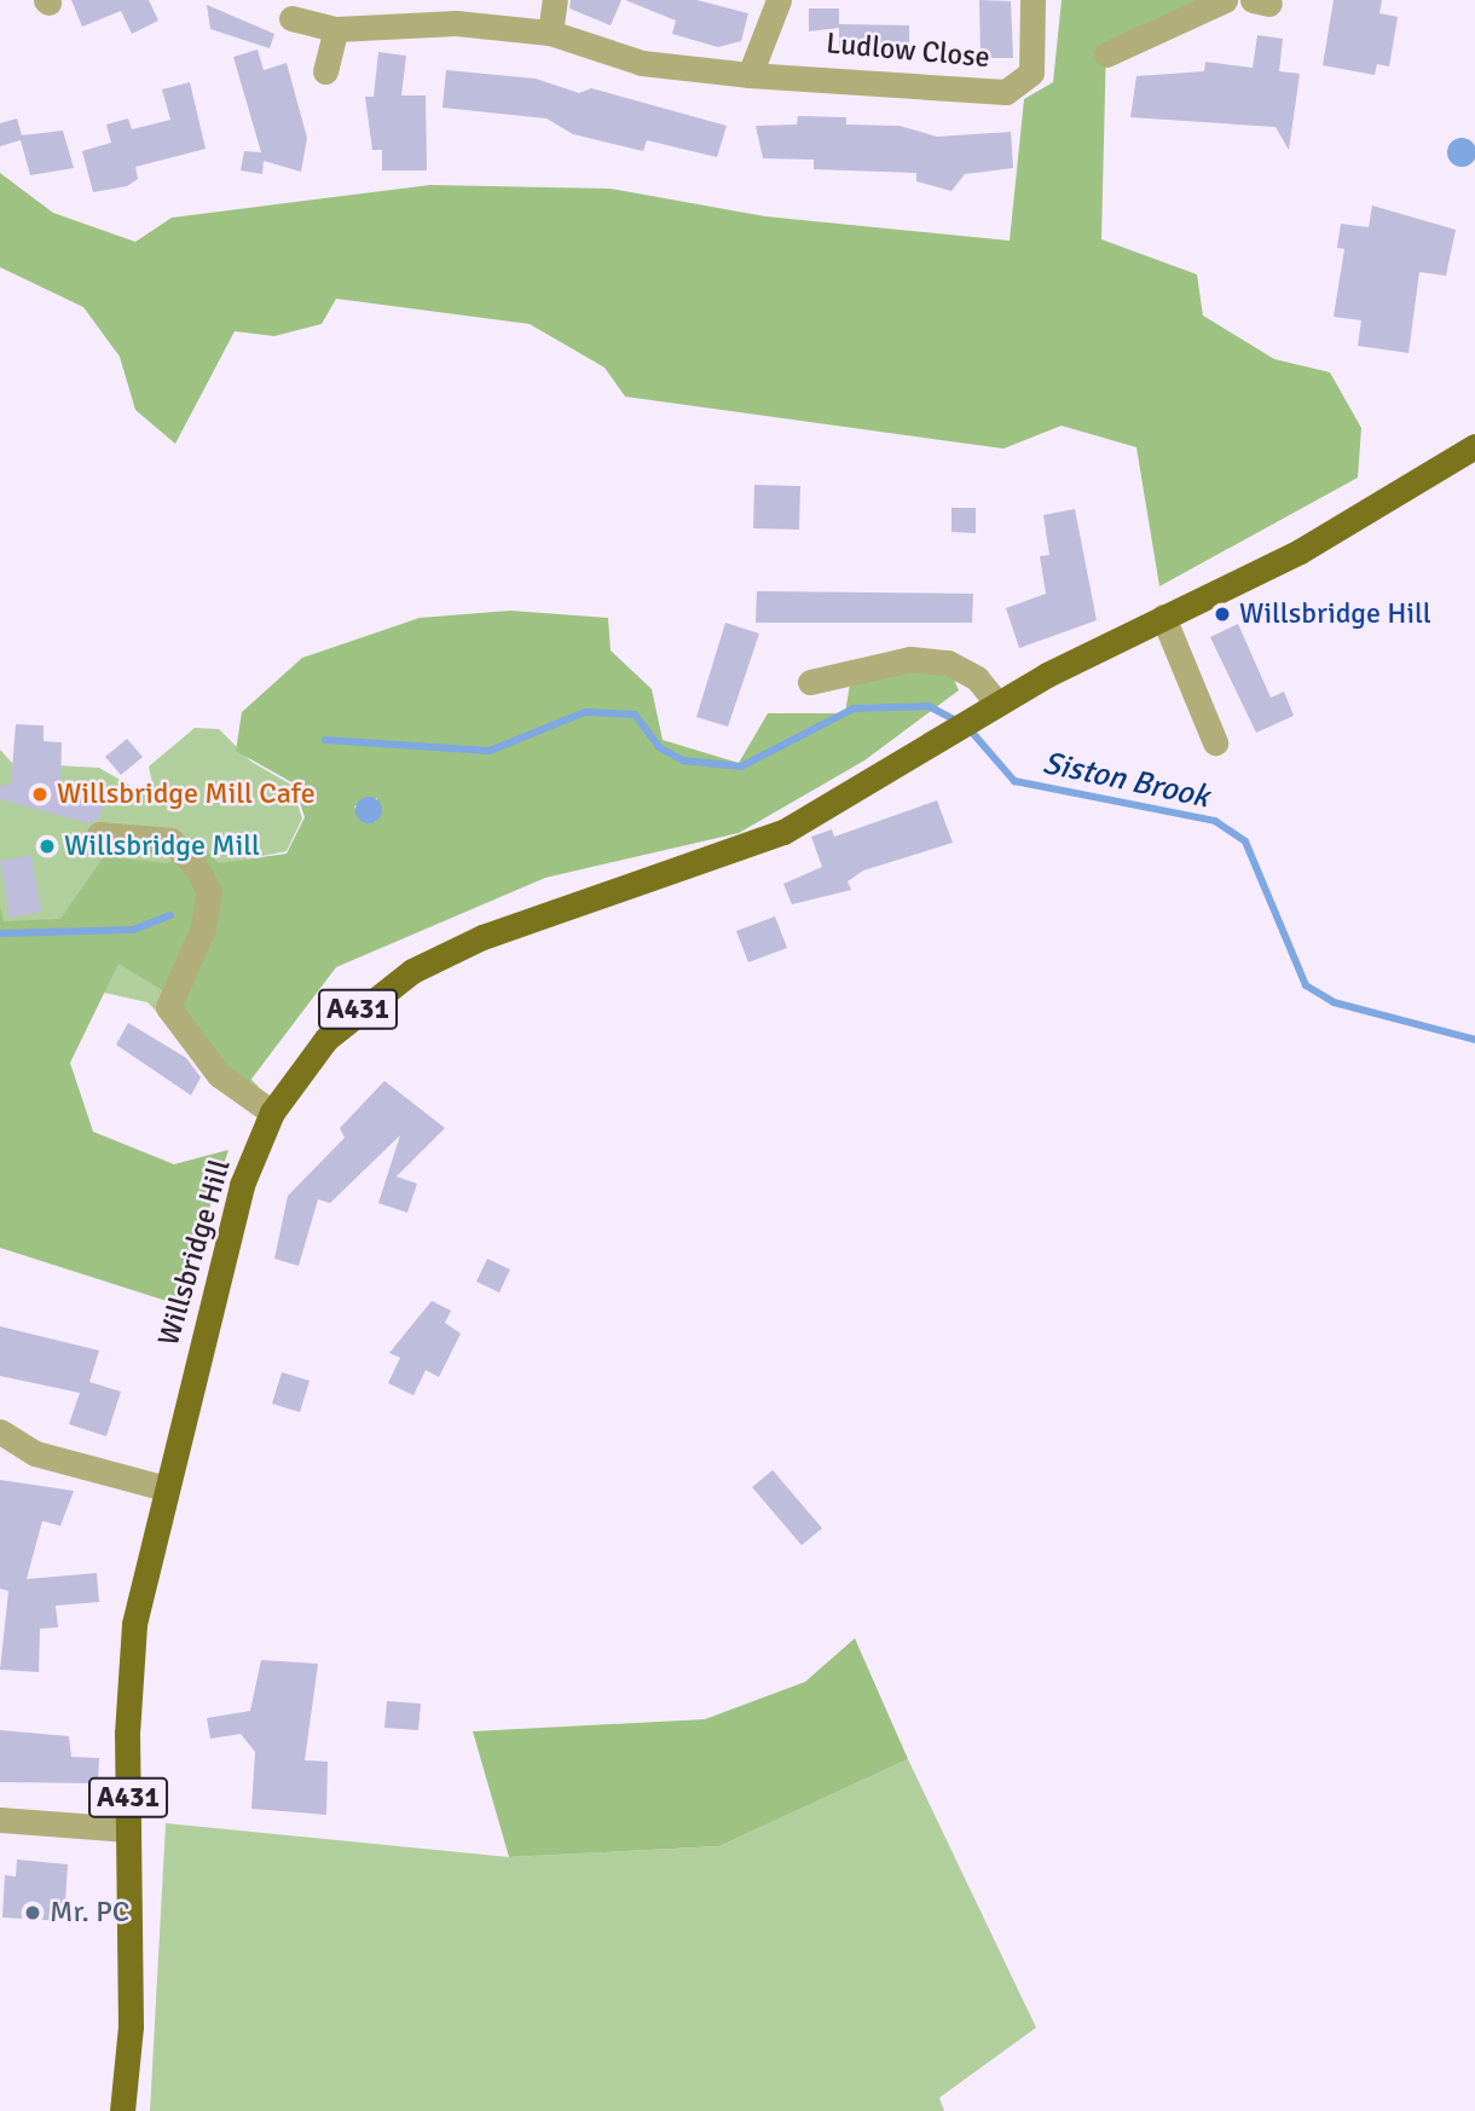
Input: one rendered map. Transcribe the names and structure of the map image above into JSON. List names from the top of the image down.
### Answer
{
  "streets": {
    "main road": ["A431", "Willsbridge Hill"],
    "street": ["Ludlow Close"]
  },
  "crossings": [
    ["A431", "Willsbridge Hill"]
  ],
  "water": ["Siston Brook"],
  "places": [
    "Willsbridge Hill",
    "Willsbridge Mill Cafe",
    "Willsbridge Mill",
    "Mr. PC"
  ]
}
